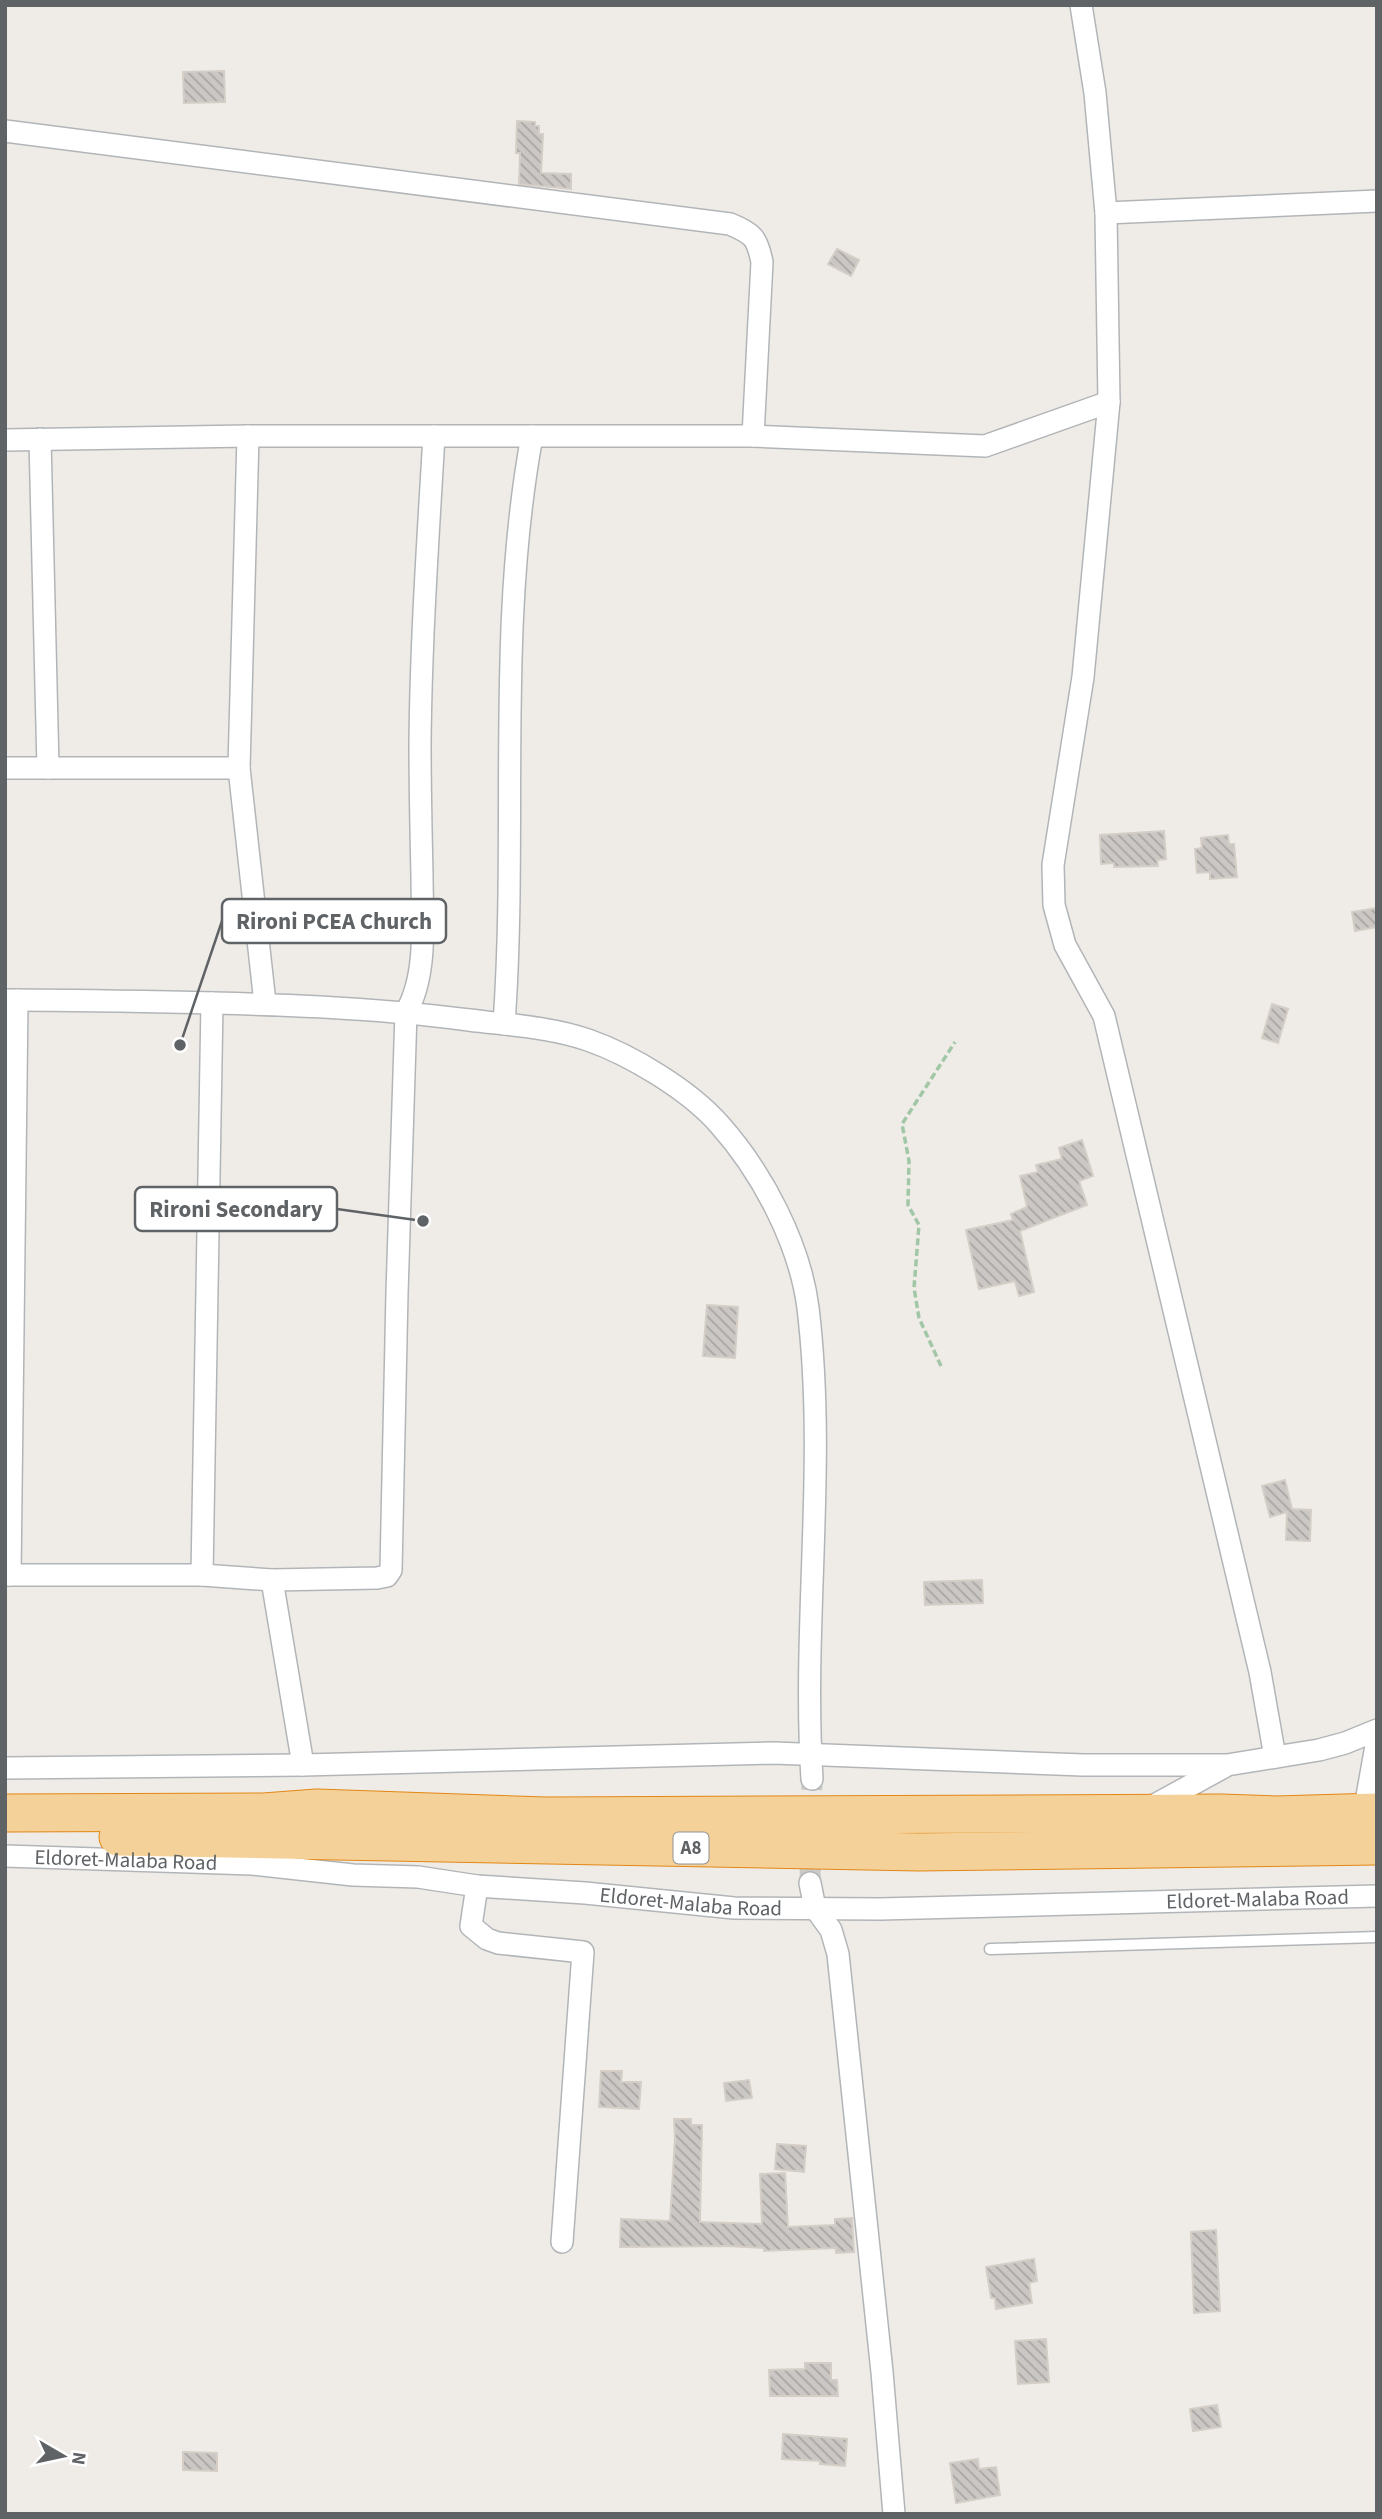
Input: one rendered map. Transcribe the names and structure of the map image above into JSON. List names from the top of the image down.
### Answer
{
  "streets": {
    "highway": ["A8", "Eldoret-Malaba Road"]
  },
  "places": ["Rironi PCEA Church", "Rironi Secondary"],
  "north": "right"
}
